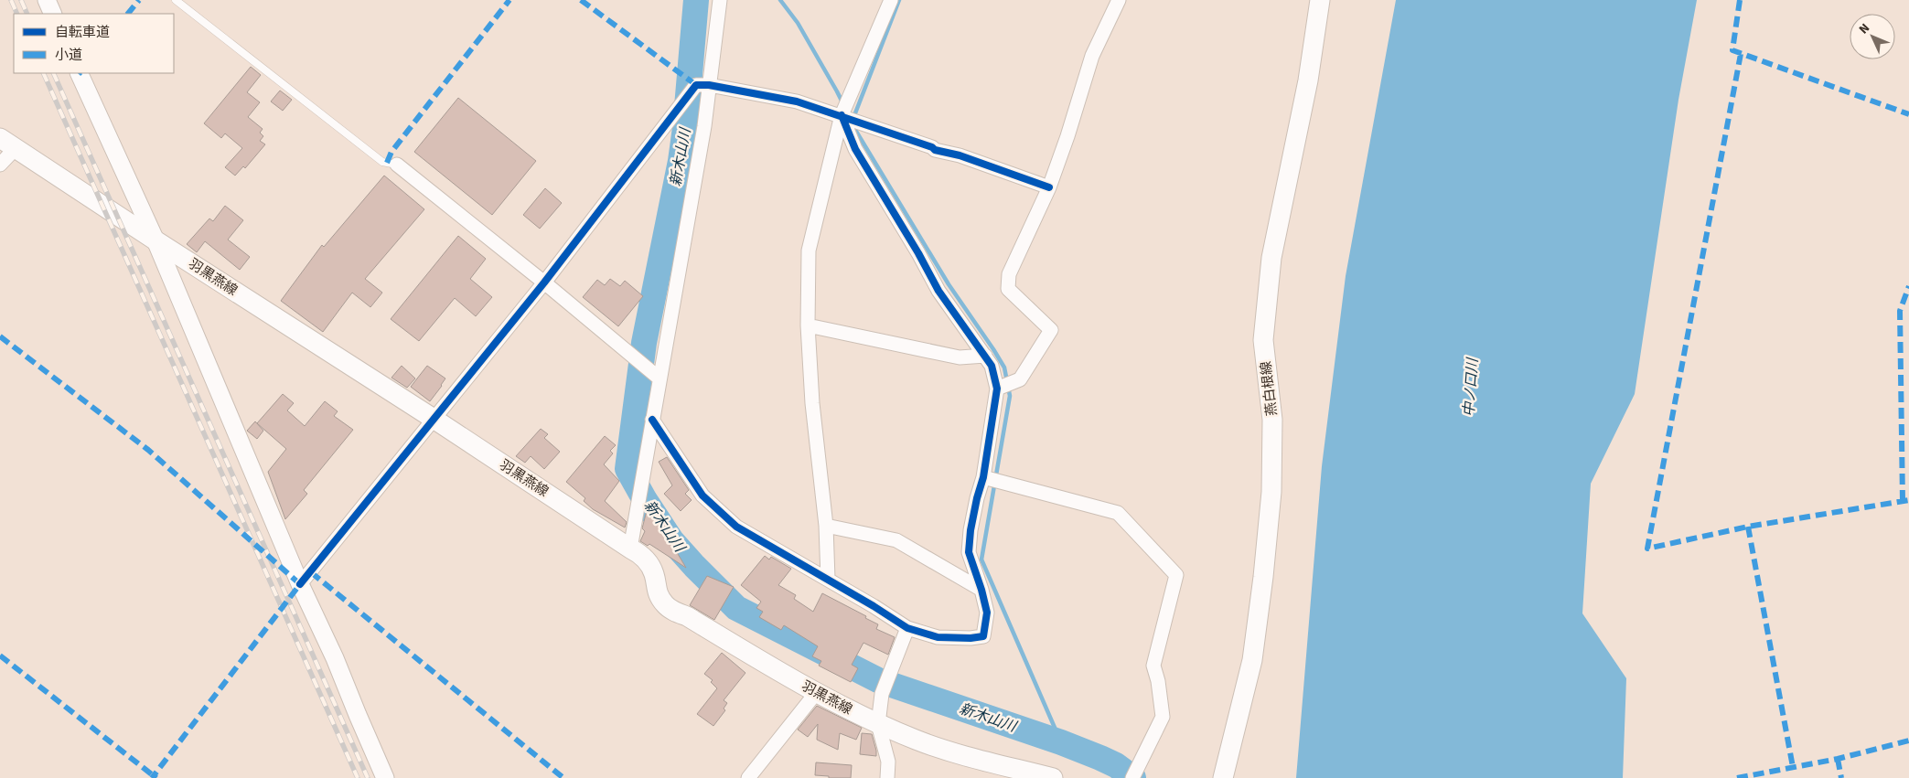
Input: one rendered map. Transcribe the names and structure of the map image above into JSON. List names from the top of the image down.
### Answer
{
  "streets": {
    "main road": ["羽黒燕線", "燕白根線"]
  },
  "water": ["新木山川", "中ノ口川"],
  "legend": ["自転車道", "小道"],
  "north": "top left"
}
